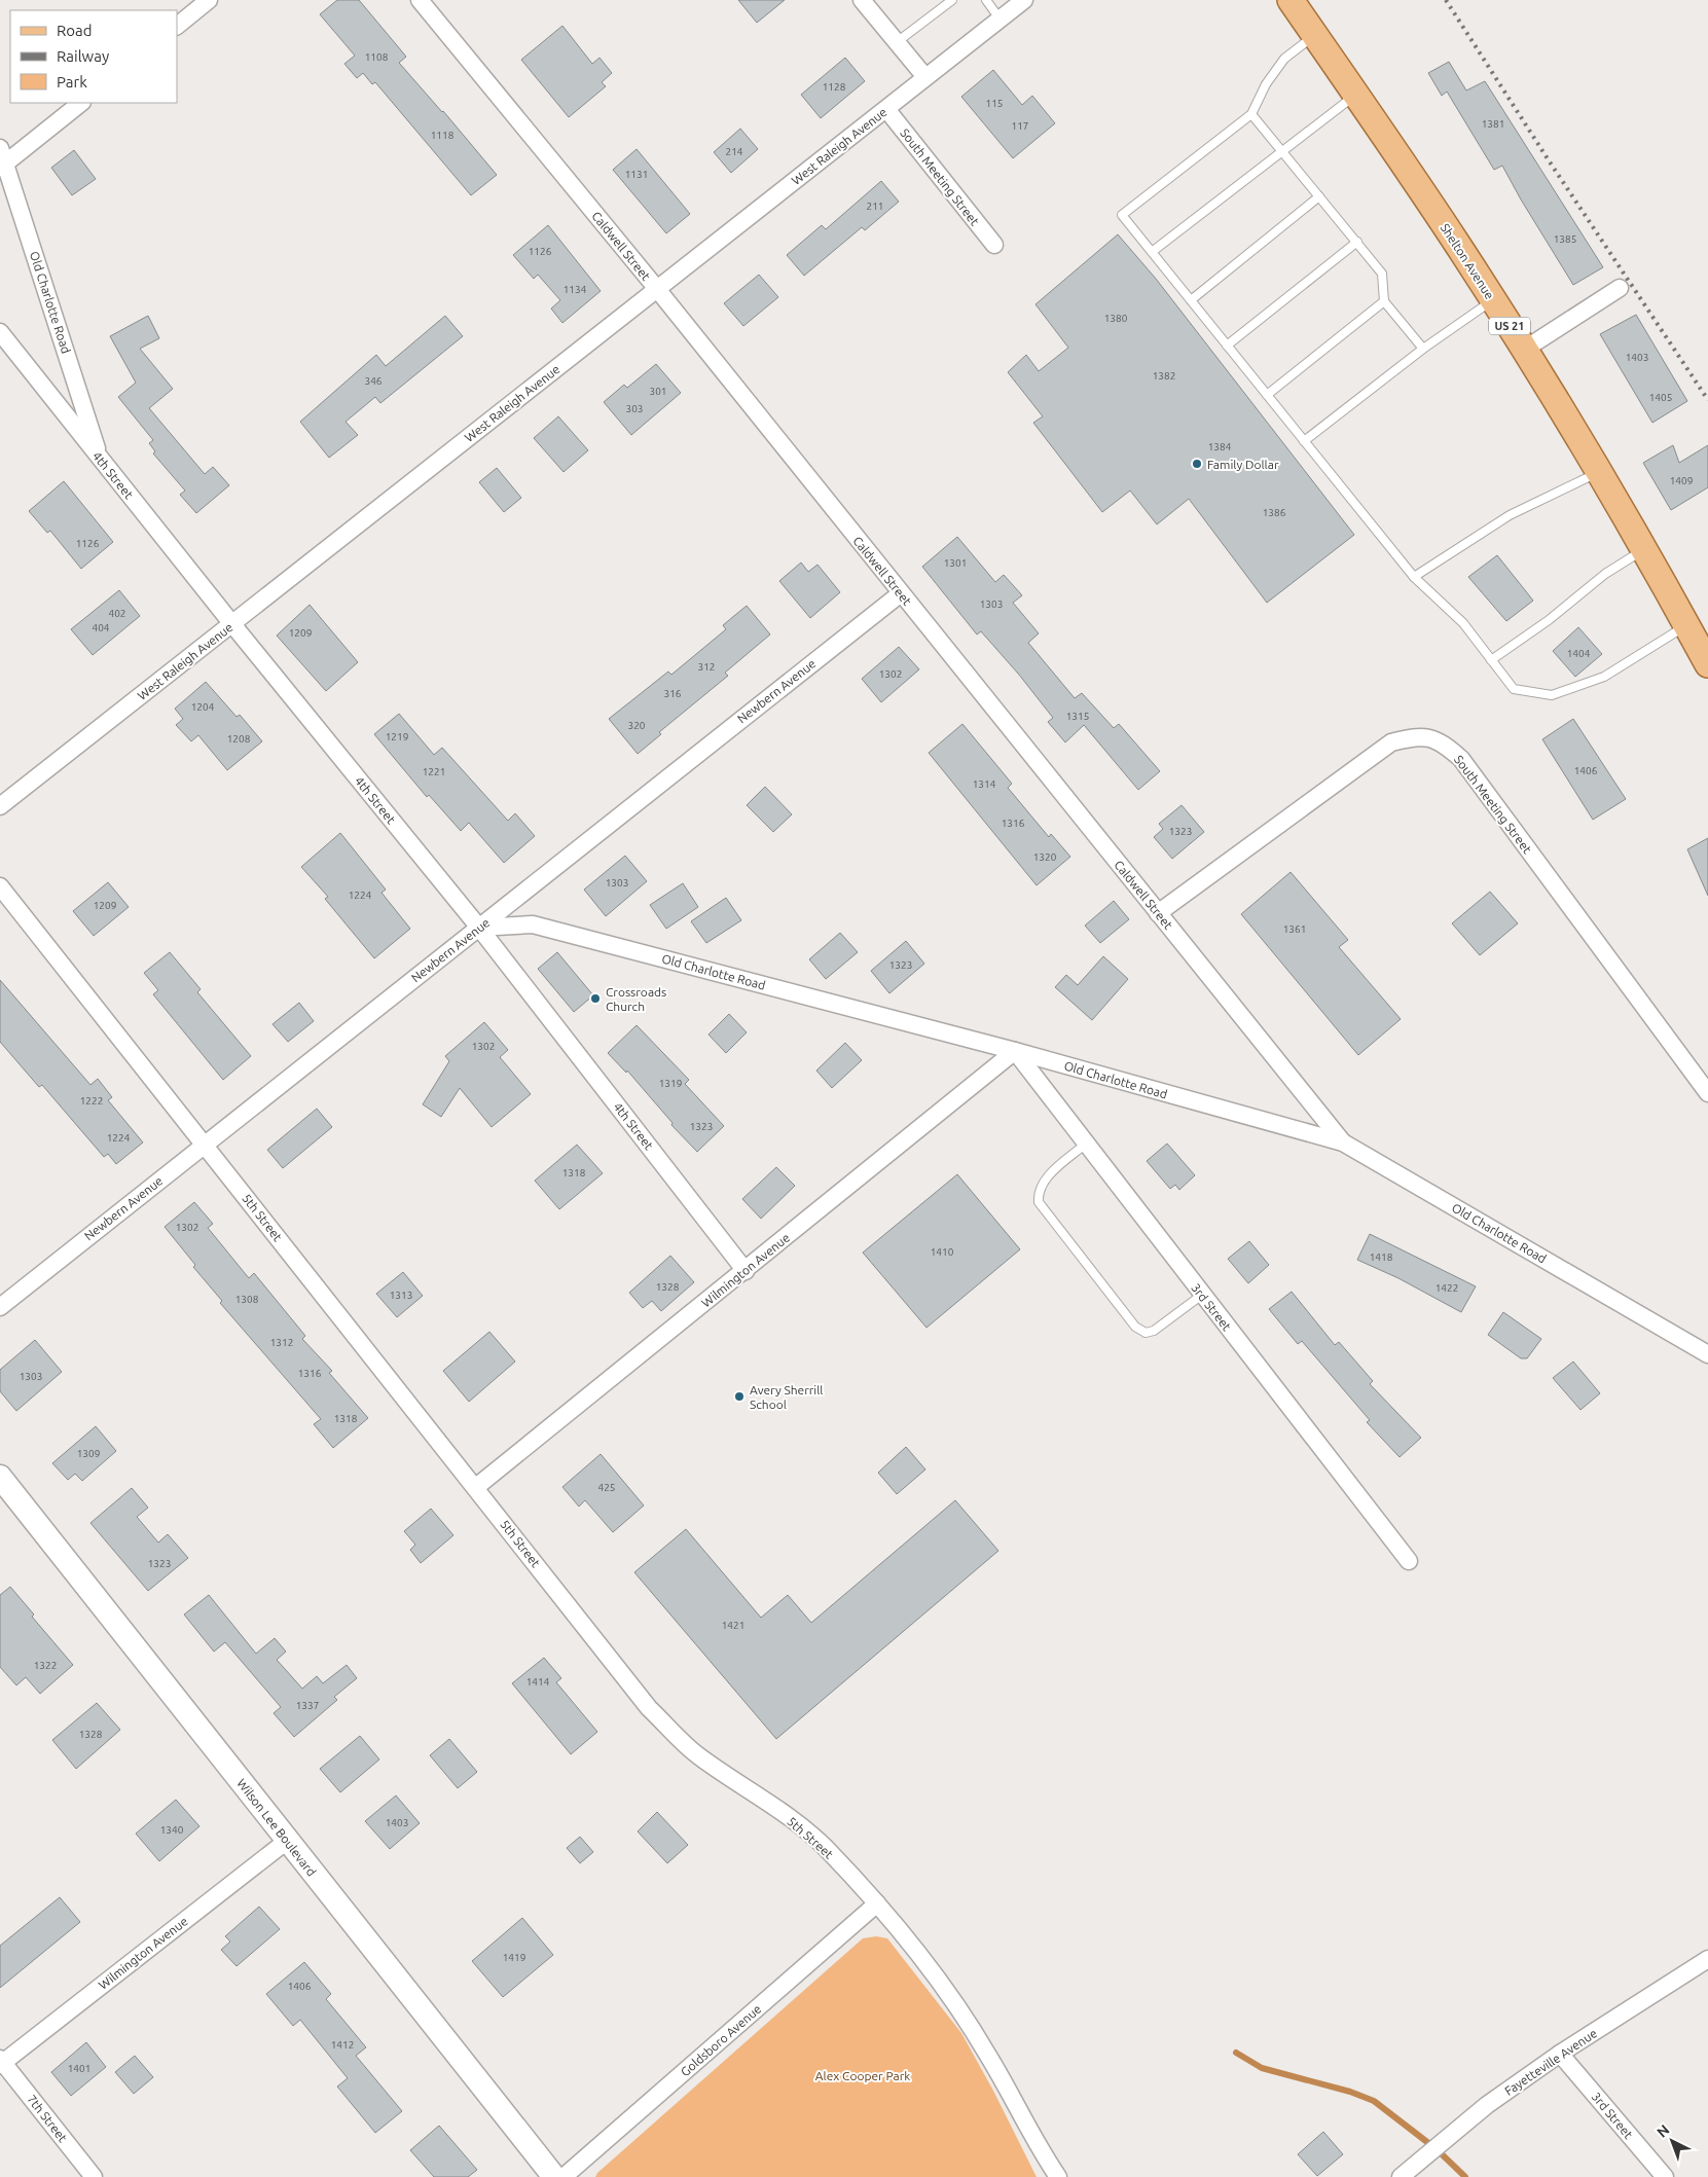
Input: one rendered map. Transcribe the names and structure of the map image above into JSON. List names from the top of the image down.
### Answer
{
  "streets": {
    "main road": ["Shelton Avenue", "US 21"],
    "street": [
      "West Raleigh Avenue",
      "South Meeting Street",
      "Caldwell Street",
      "Old Charlotte Road",
      "4th Street",
      "Newbern Avenue",
      "5th Street",
      "Wilmington Avenue",
      "3rd Street",
      "Wilson Lee Boulevard",
      "Goldsboro Avenue",
      "Fayetteville Avenue",
      "7th Street"
    ]
  },
  "crossings": [
    ["West Raleigh Avenue", "South Meeting Street"],
    ["West Raleigh Avenue", "Caldwell Street"],
    ["West Raleigh Avenue", "4th Street"],
    ["South Meeting Street", "Caldwell Street"],
    ["Caldwell Street", "Old Charlotte Road"],
    ["Caldwell Street", "Newbern Avenue"],
    ["Old Charlotte Road", "4th Street"],
    ["Old Charlotte Road", "Newbern Avenue"],
    ["Old Charlotte Road", "Wilmington Avenue"],
    ["Old Charlotte Road", "3rd Street"],
    ["4th Street", "Newbern Avenue"],
    ["4th Street", "Wilmington Avenue"],
    ["Newbern Avenue", "5th Street"],
    ["5th Street", "Wilmington Avenue"],
    ["5th Street", "Goldsboro Avenue"],
    ["Wilmington Avenue", "3rd Street"],
    ["Wilmington Avenue", "Wilson Lee Boulevard"],
    ["Wilmington Avenue", "7th Street"],
    ["3rd Street", "Fayetteville Avenue"]
  ],
  "parks": ["Alex Cooper Park"],
  "places": ["Family Dollar", "Crossroads Church", "Avery Sherrill School"],
  "house_numbers": [
    "1108",
    "1128",
    "115",
    "1381",
    "117",
    "1118",
    "214",
    "1131",
    "211",
    "1385",
    "1126",
    "1134",
    "1380",
    "1403",
    "1382",
    "346",
    "301",
    "1405",
    "303",
    "1384",
    "1409",
    "1386",
    "1126",
    "1301",
    "1303",
    "402",
    "404",
    "1209",
    "1404",
    "312",
    "1302",
    "316",
    "1204",
    "1315",
    "320",
    "1219",
    "1208",
    "1406",
    "1221",
    "1314",
    "1316",
    "1323",
    "1320",
    "1303",
    "1224",
    "1209",
    "1361",
    "1323",
    "1302",
    "1319",
    "1222",
    "1323",
    "1224",
    "1318",
    "1302",
    "1410",
    "1418",
    "1328",
    "1422",
    "1313",
    "1308",
    "1312",
    "1316",
    "1303",
    "1318",
    "1309",
    "425",
    "1323",
    "1421",
    "1322",
    "1414",
    "1337",
    "1328",
    "1403",
    "1340",
    "1419",
    "1406",
    "1412",
    "1401"
  ],
  "legend": ["Road", "Railway", "Park"],
  "north": "top left"
}
